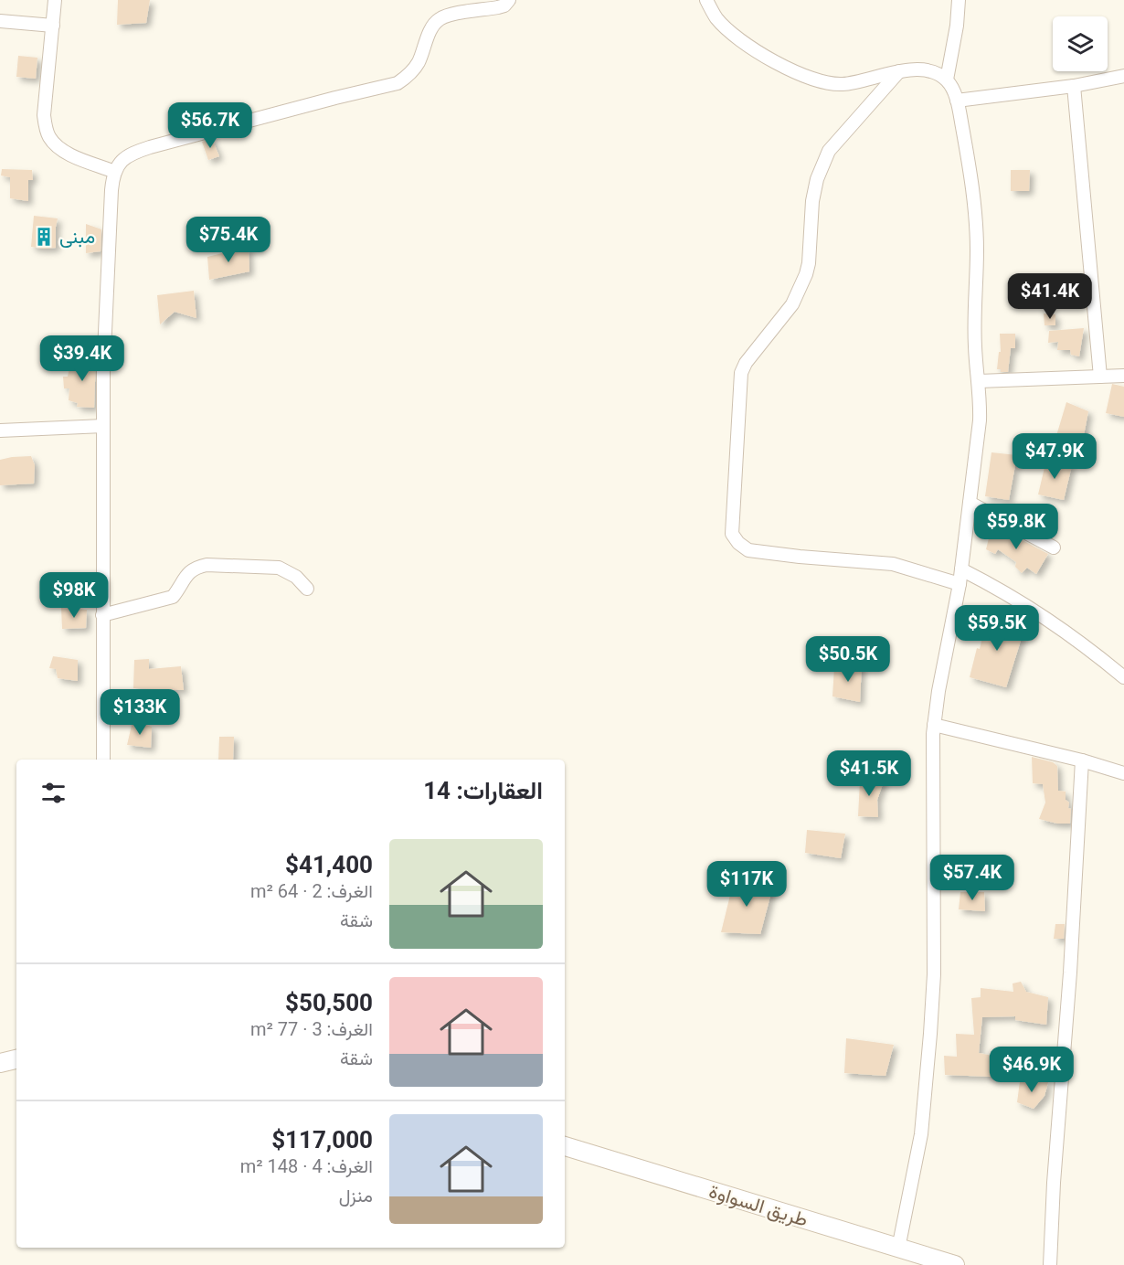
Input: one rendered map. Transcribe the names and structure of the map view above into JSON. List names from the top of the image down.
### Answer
{
  "streets": {
    "street": ["طريق السواوة"]
  },
  "places": {
    "building": ["مبنى"]
  },
  "page": {
    "price": [
      "$56.7K",
      "$75.4K",
      "$41.4K",
      "$39.4K",
      "$47.9K",
      "$59.8K",
      "$98K",
      "$59.5K",
      "$50.5K",
      "$133K",
      "$41.5K",
      "$57.4K",
      "$117K",
      "$46.9K"
    ],
    "heading": "العقارات: 14",
    "list": [
      {
        "name": "$41,400",
        "note": "الغرف: 2 · 64 m² · شقة"
      },
      {
        "name": "$50,500",
        "note": "الغرف: 3 · 77 m² · شقة"
      },
      {
        "name": "$117,000",
        "note": "الغرف: 4 · 148 m² · منزل"
      }
    ]
  }
}
